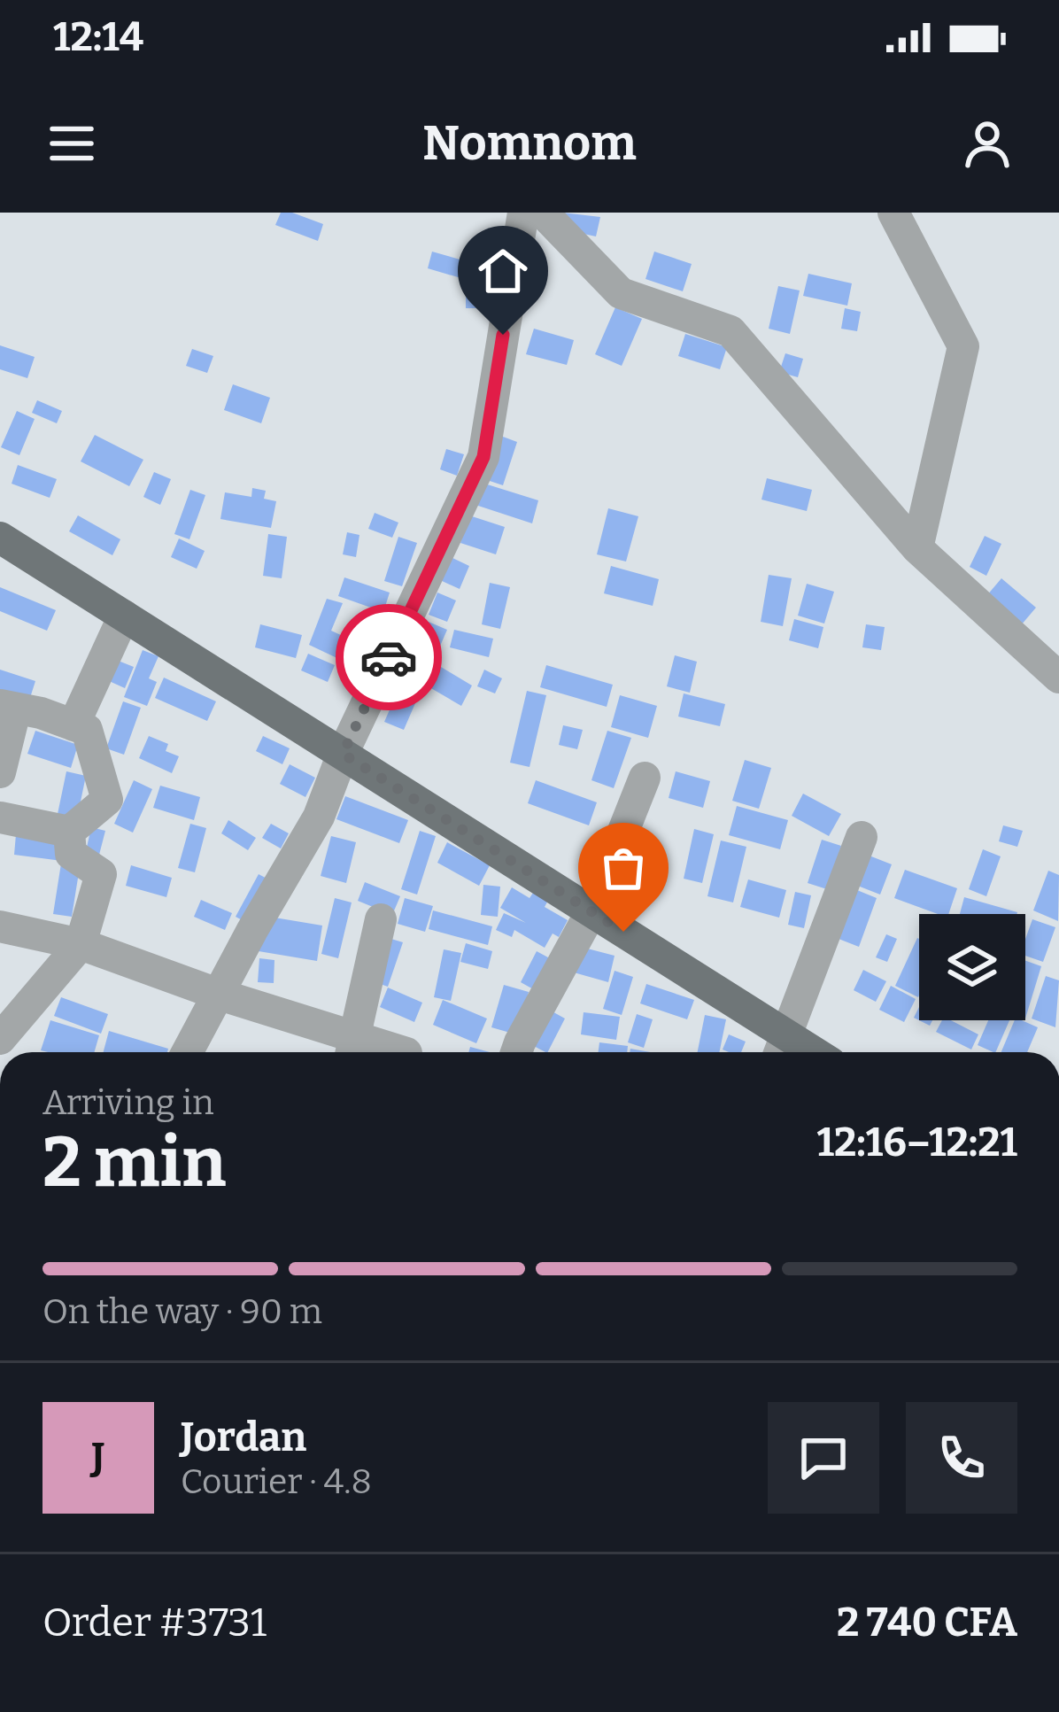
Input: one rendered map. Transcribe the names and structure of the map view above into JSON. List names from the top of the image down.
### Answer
{
  "page": {
    "status": "12:14",
    "header": "Nomnom",
    "heading": ["2 min", "Arriving in", "12:16–12:21"],
    "panel": [
      "Jordan",
      "Courier · 4.8",
      "Order #3731",
      "2 740 CFA"
    ],
    "bar": "On the way · 90 m",
    "round": "J"
  }
}
